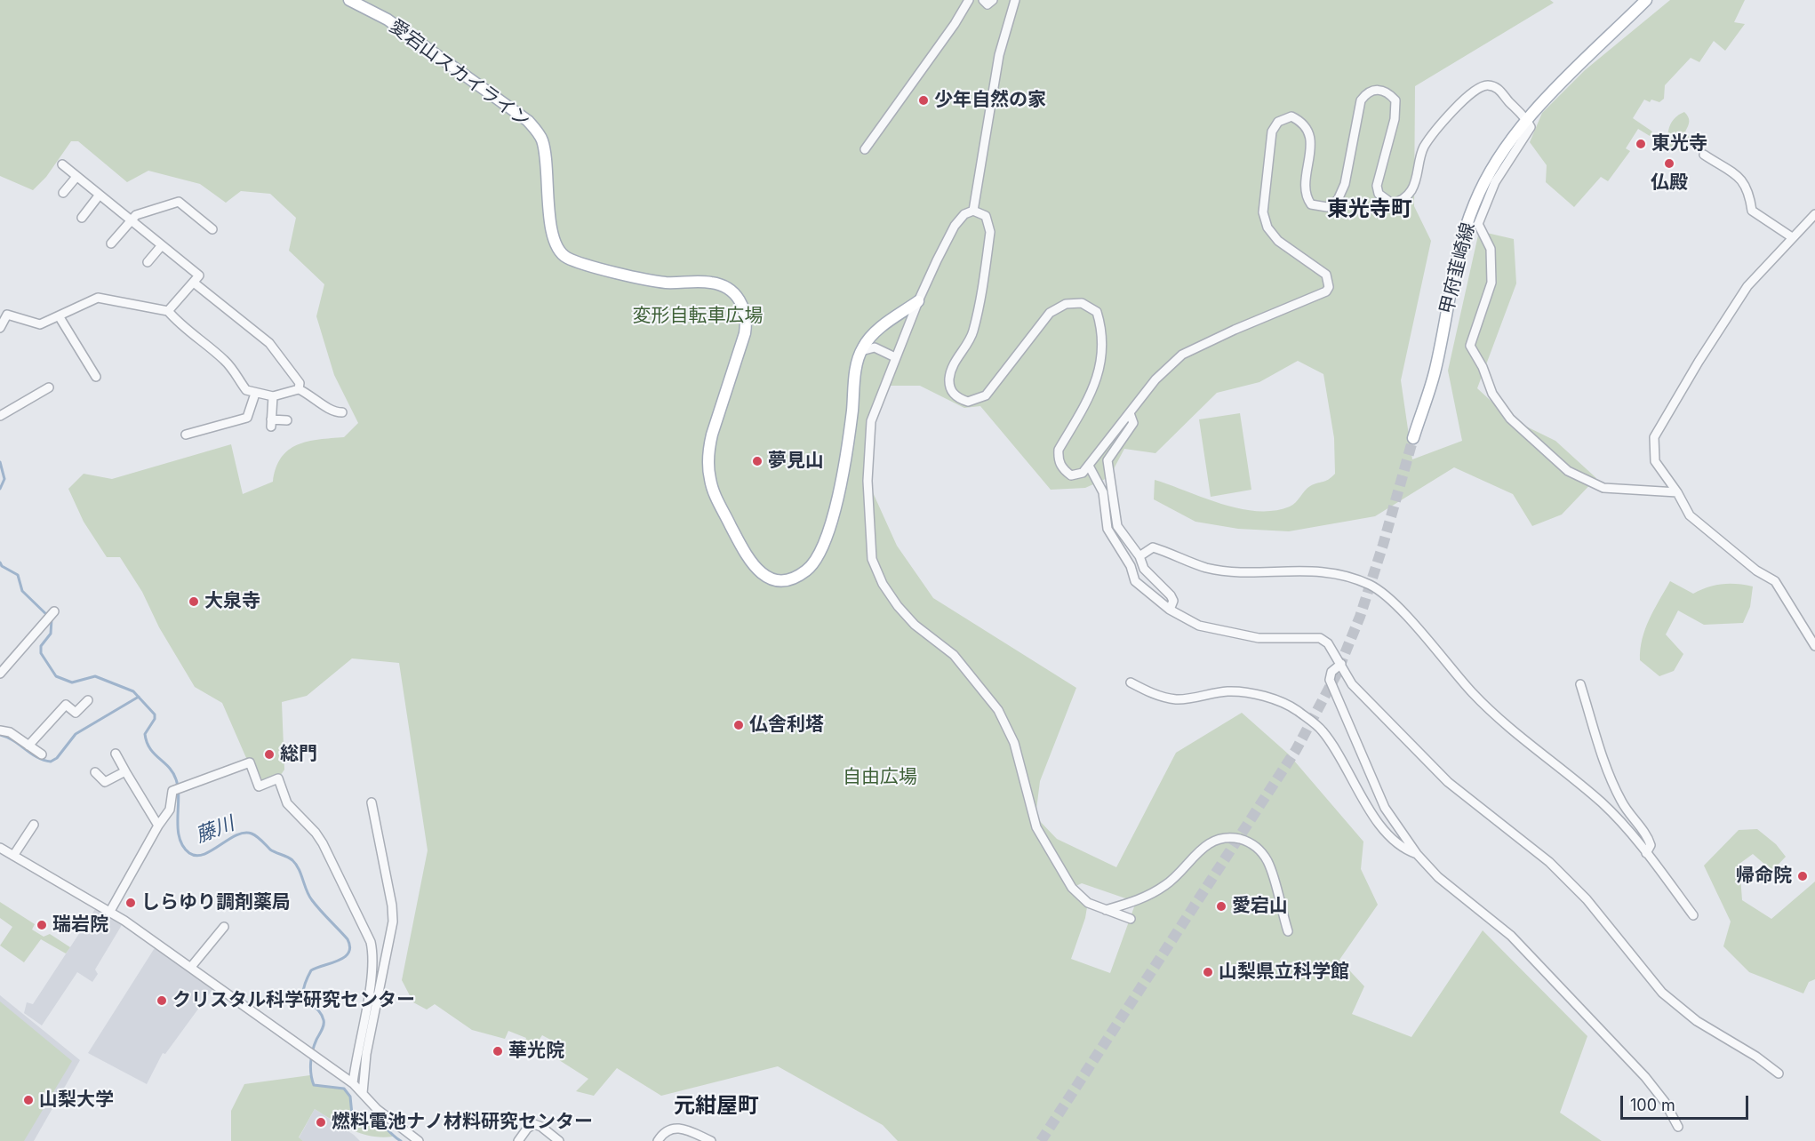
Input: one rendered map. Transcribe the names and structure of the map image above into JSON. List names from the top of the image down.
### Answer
{
  "streets": {
    "main road": ["愛宕山スカイライン", "甲府韮崎線"]
  },
  "districts": ["東光寺町", "元紺屋町"],
  "water": ["藤川"],
  "parks": ["変形自転車広場", "自由広場"],
  "places": [
    "少年自然の家",
    "東光寺",
    "仏殿",
    "夢見山",
    "大泉寺",
    "仏舎利塔",
    "総門",
    "帰命院",
    "しらゆり調剤薬局",
    "愛宕山",
    "瑞岩院",
    "山梨県立科学館",
    "クリスタル科学研究センター",
    "華光院",
    "山梨大学",
    "燃料電池ナノ材料研究センター"
  ],
  "scale_bar": "100 m"
}
